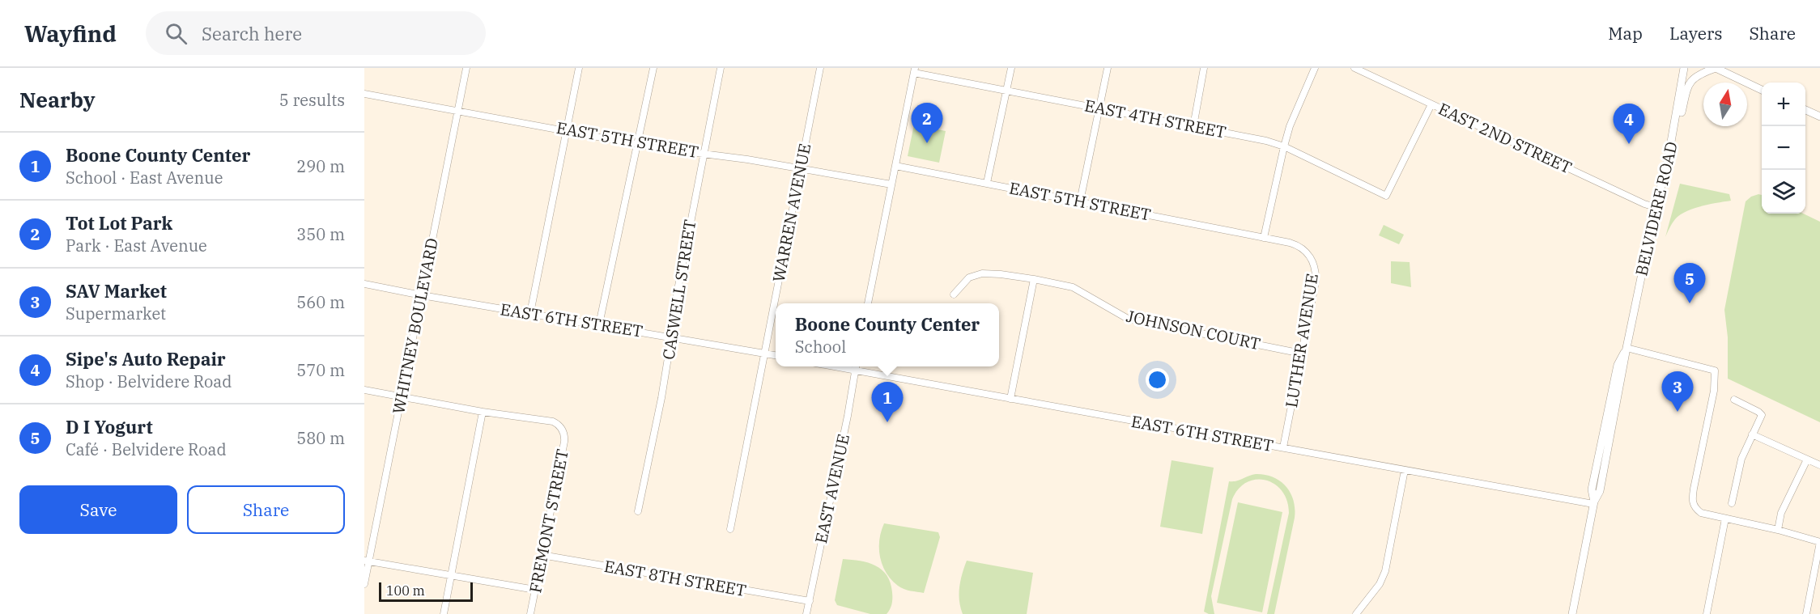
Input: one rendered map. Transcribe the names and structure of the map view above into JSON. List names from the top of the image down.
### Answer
{
  "streets": {
    "main road": ["BELVIDERE ROAD"],
    "street": [
      "EAST 4TH STREET",
      "EAST 2ND STREET",
      "EAST 5TH STREET",
      "WARREN AVENUE",
      "CASWELL STREET",
      "EAST 6TH STREET",
      "WHITNEY BOULEVARD",
      "JOHNSON COURT",
      "LUTHER AVENUE",
      "EAST AVENUE",
      "FREMONT STREET",
      "EAST 8TH STREET"
    ]
  },
  "crossings": [
    ["EAST 4TH STREET", "EAST 2ND STREET"],
    ["EAST 2ND STREET", "BELVIDERE ROAD"],
    ["EAST 5TH STREET", "WARREN AVENUE"],
    ["EAST 5TH STREET", "CASWELL STREET"],
    ["EAST 5TH STREET", "WHITNEY BOULEVARD"],
    ["EAST 5TH STREET", "LUTHER AVENUE"],
    ["BELVIDERE ROAD", "EAST 6TH STREET"],
    ["WARREN AVENUE", "EAST 6TH STREET"],
    ["CASWELL STREET", "EAST 6TH STREET"],
    ["EAST 6TH STREET", "WHITNEY BOULEVARD"],
    ["EAST 6TH STREET", "LUTHER AVENUE"],
    ["EAST 6TH STREET", "EAST AVENUE"],
    ["JOHNSON COURT", "LUTHER AVENUE"],
    ["EAST AVENUE", "EAST 8TH STREET"],
    ["FREMONT STREET", "EAST 8TH STREET"]
  ],
  "scale_bar": "100 m",
  "north": "top",
  "page": {
    "header": "Wayfind",
    "search": "Search here",
    "nav": ["Map", "Layers", "Share"],
    "heading": ["Nearby", "5 results"],
    "map_buttons": ["+", "−"],
    "pins": [
      "2",
      "4",
      "5",
      "3",
      "1"
    ],
    "list": [
      {
        "mark": "1",
        "name": "Boone County Center",
        "note": "School · East Avenue",
        "value": "290 m"
      },
      {
        "mark": "2",
        "name": "Tot Lot Park",
        "note": "Park · East Avenue",
        "value": "350 m"
      },
      {
        "mark": "3",
        "name": "SAV Market",
        "note": "Supermarket",
        "value": "560 m"
      },
      {
        "mark": "4",
        "name": "Sipe's Auto Repair",
        "note": "Shop · Belvidere Road",
        "value": "570 m"
      },
      {
        "mark": "5",
        "name": "D I Yogurt",
        "note": "Café · Belvidere Road",
        "value": "580 m"
      }
    ],
    "popup": ["Boone County Center", "School"],
    "buttons": ["Save", "Share"],
    "scale": "100 m"
  }
}
